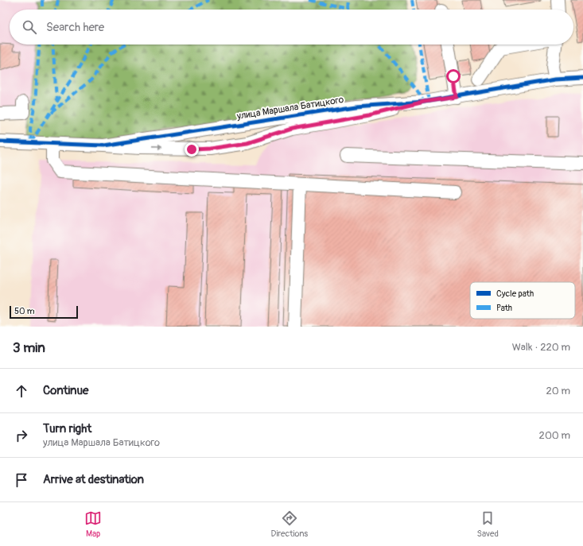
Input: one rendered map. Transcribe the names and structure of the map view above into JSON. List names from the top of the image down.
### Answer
{
  "streets": {
    "street": ["улица Маршала Батицкого"]
  },
  "legend": ["Cycle path", "Path"],
  "scale_bar": "50 m",
  "page": {
    "search": "Search here",
    "scale": "50 m",
    "heading": ["3 min", "Walk · 220 m"],
    "list": [
      ["Continue", "20 m"],
      ["Turn right", "улица Маршала Батицкого", "200 m"],
      "Arrive at destination"
    ],
    "nav": ["Map", "Directions", "Saved"]
  }
}
